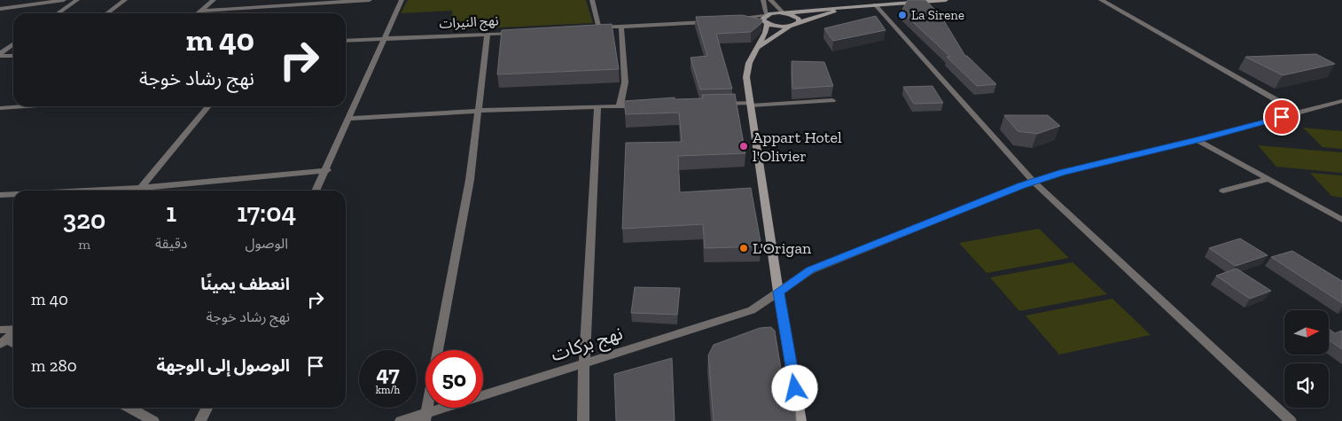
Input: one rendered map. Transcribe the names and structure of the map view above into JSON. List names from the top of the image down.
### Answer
{
  "streets": {
    "street": ["نهج النيرات", "نهج بركات"]
  },
  "places": ["La Sirene", "Appart Hotel l'Olivier", "L'Origan"],
  "north": "right",
  "page": {
    "turn": ["40 m", "نهج رشاد خوجة"],
    "eta": [
      "17:04",
      "الوصول",
      "1",
      "دقيقة",
      "320",
      "m"
    ],
    "list": [
      {
        "name": "انعطف يمينًا",
        "note": "نهج رشاد خوجة",
        "value": "40 m"
      },
      {
        "name": "الوصول إلى الوجهة",
        "value": "280 m"
      }
    ],
    "speed": "47 km/h",
    "limit": "50"
  }
}
